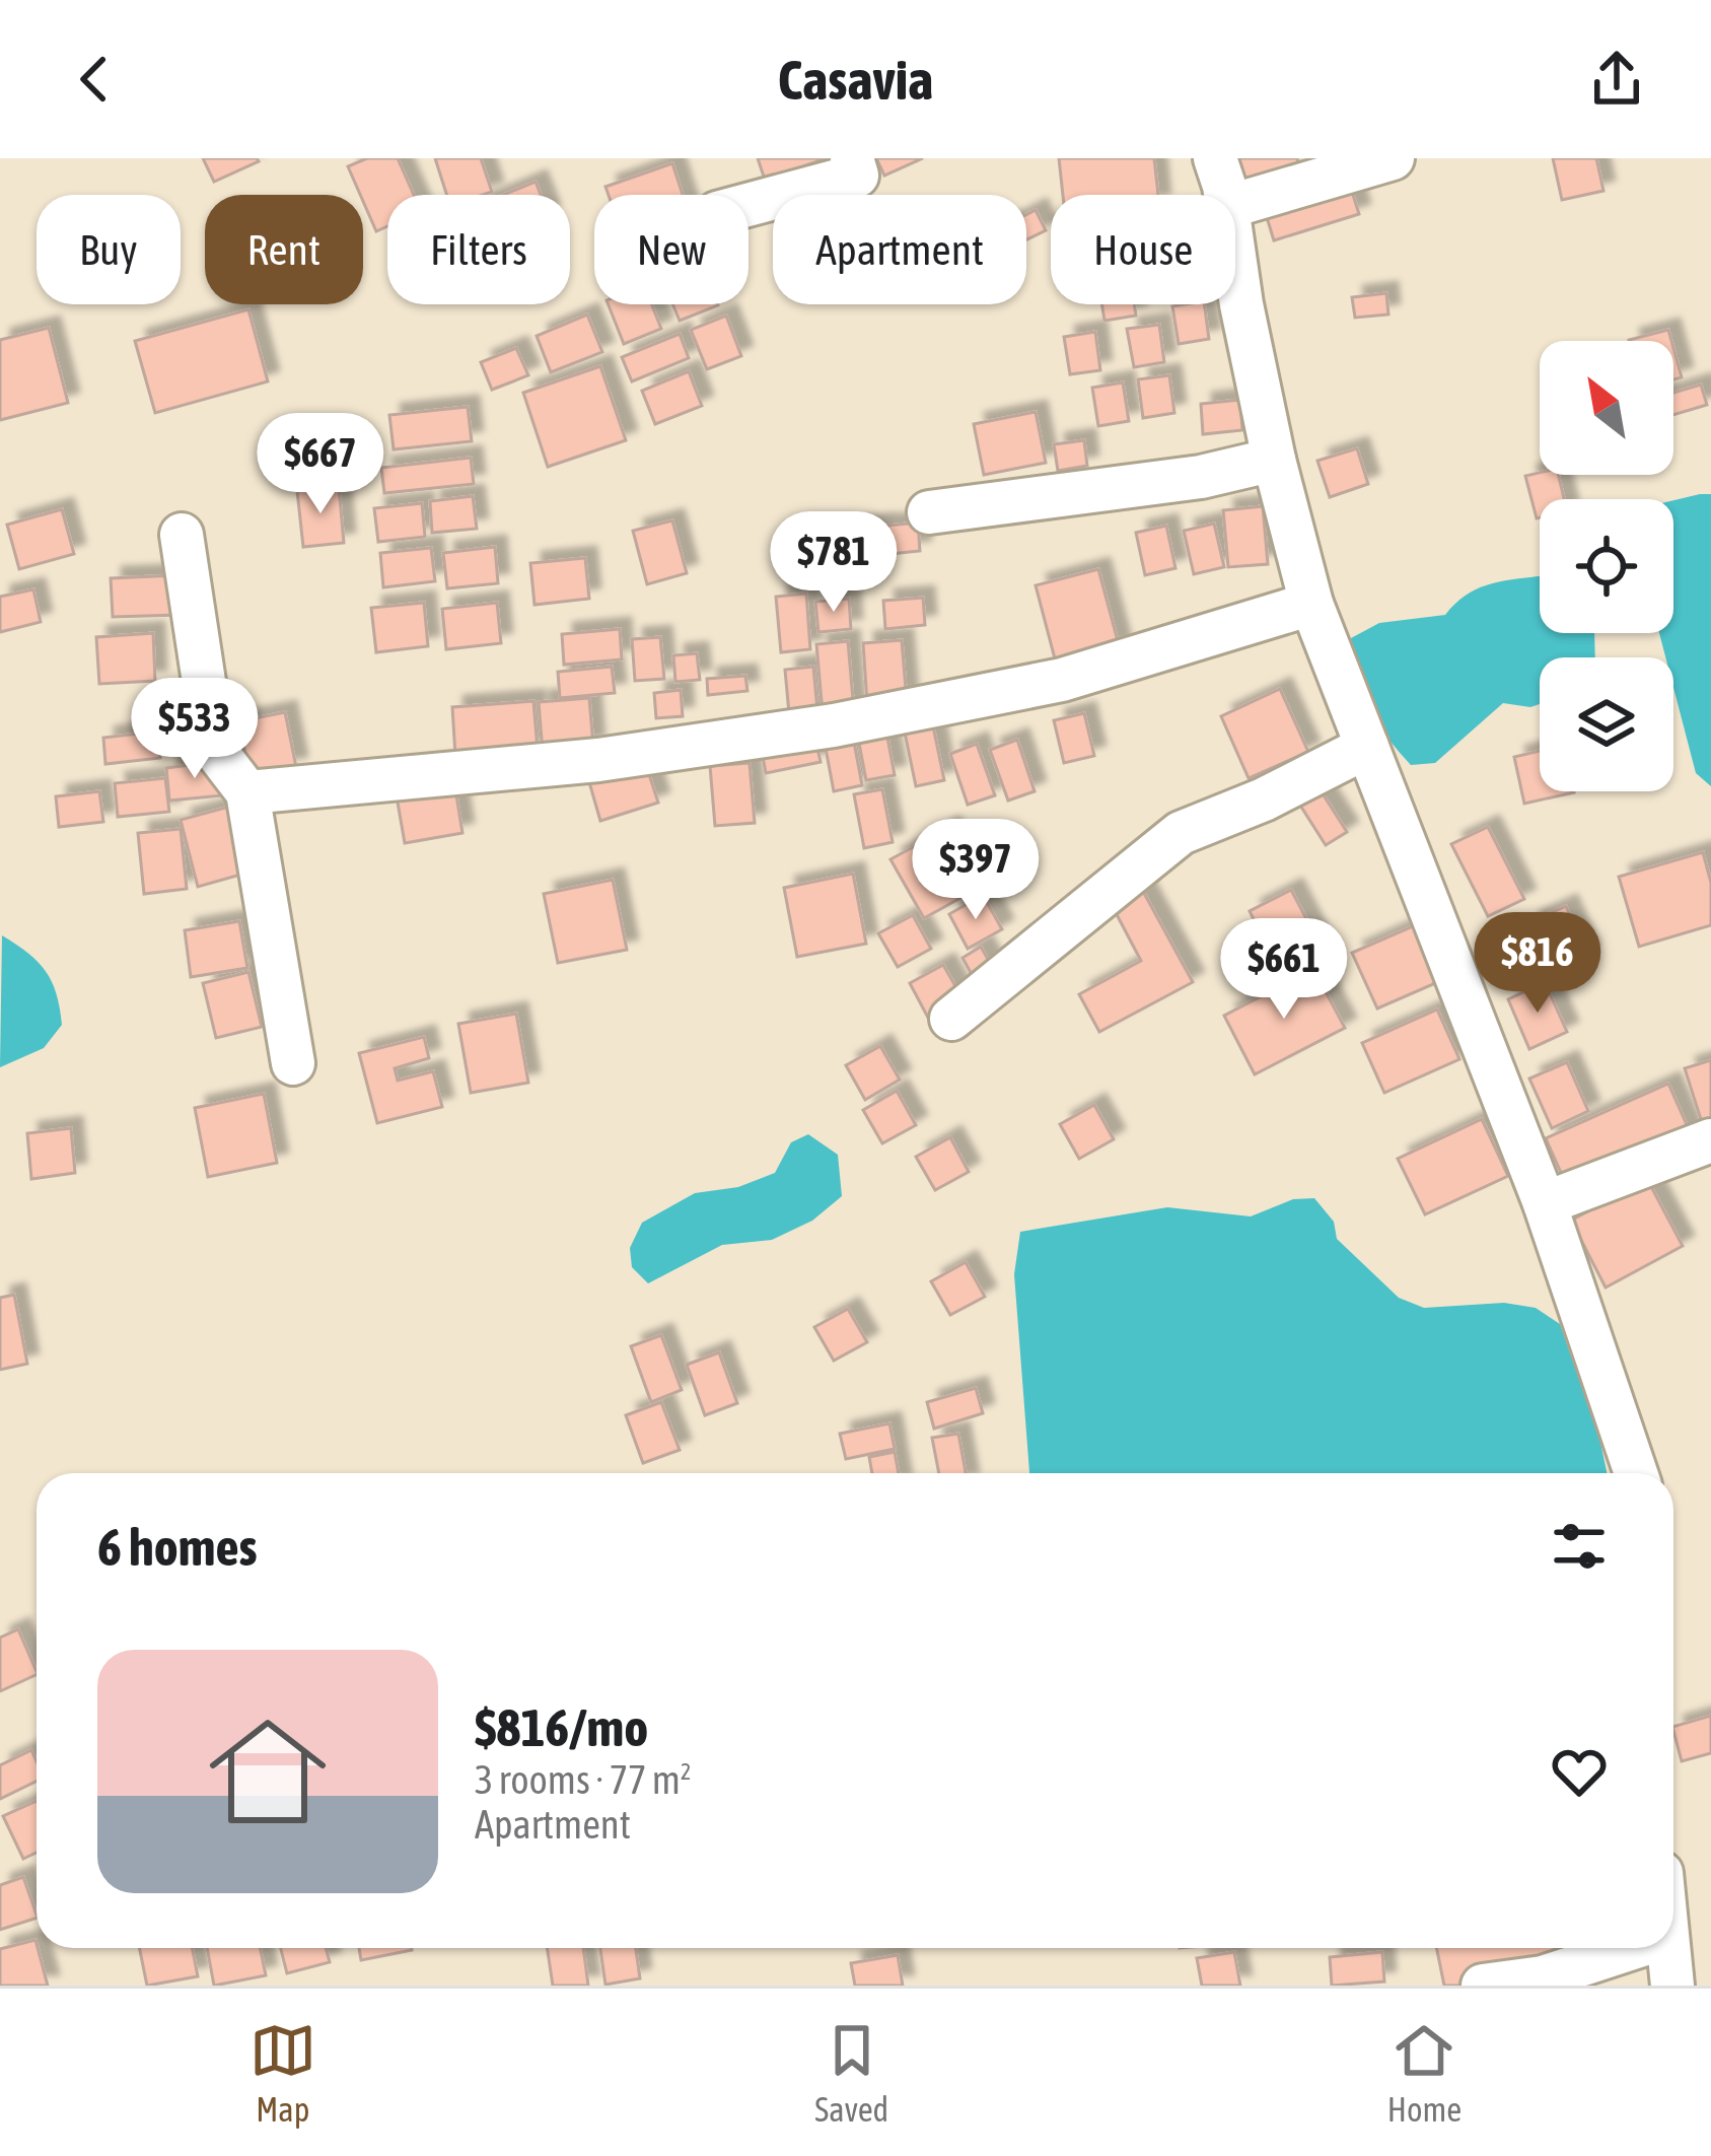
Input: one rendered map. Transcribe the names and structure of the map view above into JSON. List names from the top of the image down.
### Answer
{
  "north": "top left",
  "page": {
    "header": "Casavia",
    "chip": [
      "Buy",
      "Rent",
      "Filters",
      "New",
      "Apartment",
      "House"
    ],
    "price": [
      "$667",
      "$781",
      "$533",
      "$397",
      "$816",
      "$661"
    ],
    "heading": "6 homes",
    "list": [
      {
        "name": "$816/mo",
        "note": "3 rooms · 77 m² · Apartment"
      }
    ],
    "tabs": ["Map", "Saved", "Home"]
  }
}
